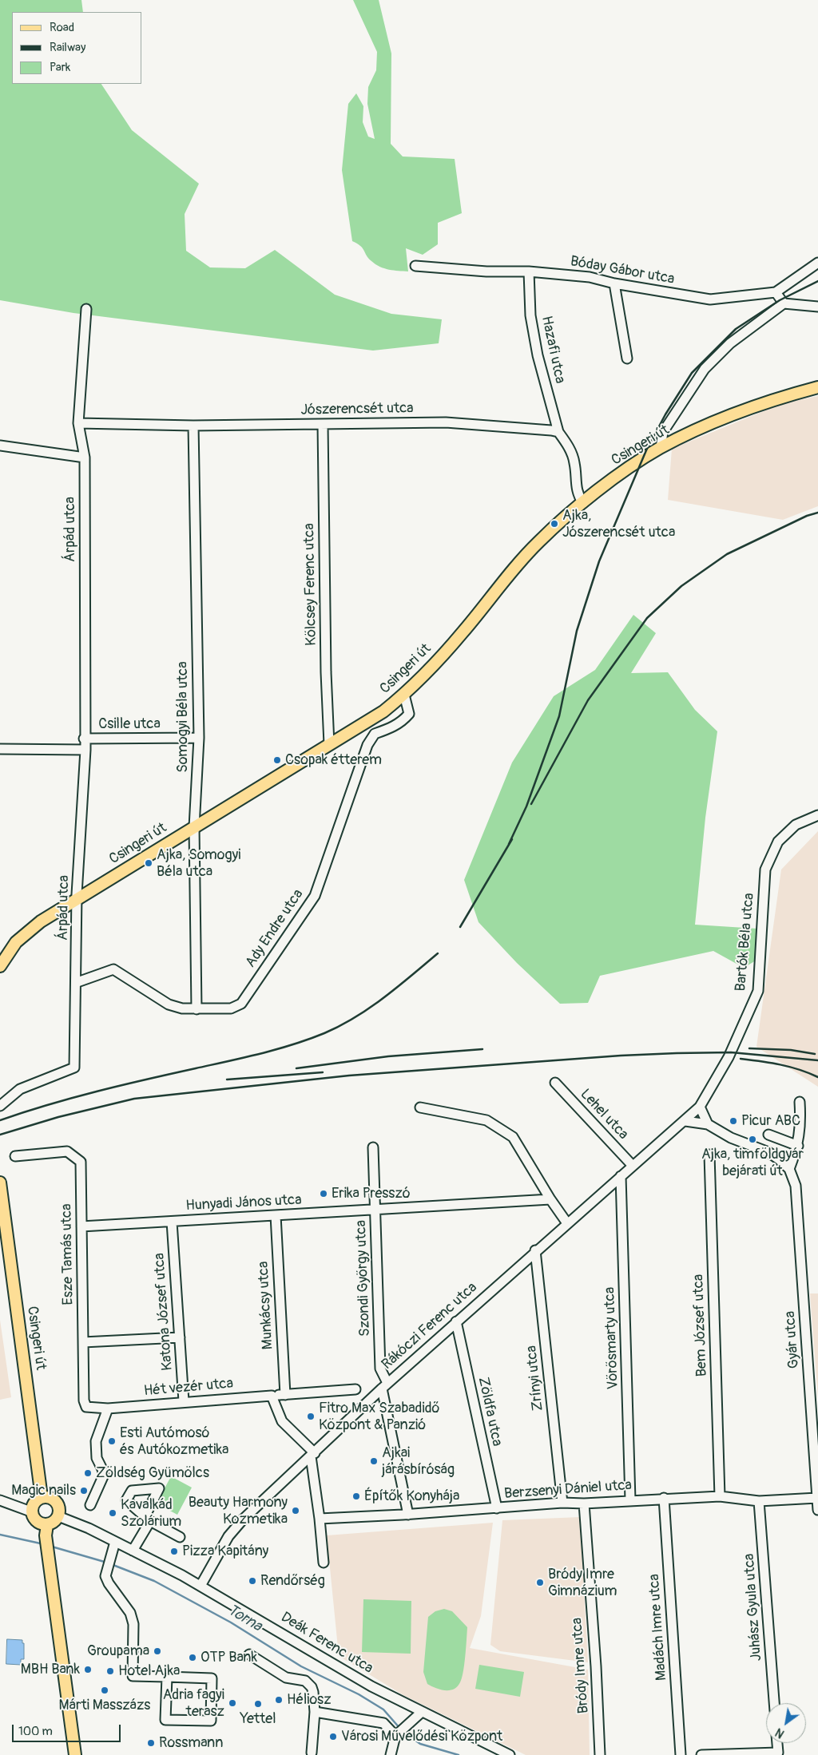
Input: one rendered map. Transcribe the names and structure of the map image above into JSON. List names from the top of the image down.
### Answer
{
  "streets": {
    "main road": ["Csingeri út"],
    "street": [
      "Bóday Gábor utca",
      "Hazafi utca",
      "Jószerencsét utca",
      "Árpád utca",
      "Kölcsey Ferenc utca",
      "Somogyi Béla utca",
      "Csille utca",
      "Ady Endre utca",
      "Bartók Béla utca",
      "Lehel utca",
      "Hunyadi János utca",
      "Esze Tamás utca",
      "Szondi György utca",
      "Munkácsy utca",
      "Katona József utca",
      "Bem József utca",
      "Rákóczi Ferenc utca",
      "Vörösmarty utca",
      "Gyár utca",
      "Zrínyi utca",
      "Hét vezér utca",
      "Zöldfa utca",
      "Berzsenyi Dániel utca",
      "Juhász Gyula utca",
      "Madách Imre utca",
      "Deák Ferenc utca",
      "Bródy Imre utca"
    ]
  },
  "crossings": [
    ["Bóday Gábor utca", "Hazafi utca"],
    ["Hazafi utca", "Jószerencsét utca"],
    ["Jószerencsét utca", "Árpád utca"],
    ["Jószerencsét utca", "Kölcsey Ferenc utca"],
    ["Jószerencsét utca", "Somogyi Béla utca"],
    ["Csingeri út", "Árpád utca"],
    ["Csingeri út", "Kölcsey Ferenc utca"],
    ["Csingeri út", "Somogyi Béla utca"],
    ["Csingeri út", "Ady Endre utca"],
    ["Csingeri út", "Deák Ferenc utca"],
    ["Árpád utca", "Csille utca"],
    ["Árpád utca", "Ady Endre utca"],
    ["Somogyi Béla utca", "Csille utca"],
    ["Somogyi Béla utca", "Ady Endre utca"],
    ["Bartók Béla utca", "Rákóczi Ferenc utca"],
    ["Lehel utca", "Rákóczi Ferenc utca"],
    ["Hunyadi János utca", "Esze Tamás utca"],
    ["Hunyadi János utca", "Szondi György utca"],
    ["Hunyadi János utca", "Munkácsy utca"],
    ["Hunyadi János utca", "Katona József utca"],
    ["Esze Tamás utca", "Hét vezér utca"],
    ["Szondi György utca", "Rákóczi Ferenc utca"],
    ["Szondi György utca", "Berzsenyi Dániel utca"],
    ["Munkácsy utca", "Hét vezér utca"],
    ["Katona József utca", "Hét vezér utca"],
    ["Bem József utca", "Berzsenyi Dániel utca"],
    ["Rákóczi Ferenc utca", "Vörösmarty utca"],
    ["Rákóczi Ferenc utca", "Zrínyi utca"],
    ["Rákóczi Ferenc utca", "Zöldfa utca"],
    ["Rákóczi Ferenc utca", "Deák Ferenc utca"],
    ["Vörösmarty utca", "Berzsenyi Dániel utca"],
    ["Gyár utca", "Berzsenyi Dániel utca"],
    ["Zrínyi utca", "Berzsenyi Dániel utca"],
    ["Zöldfa utca", "Berzsenyi Dániel utca"],
    ["Berzsenyi Dániel utca", "Juhász Gyula utca"],
    ["Berzsenyi Dániel utca", "Madách Imre utca"],
    ["Berzsenyi Dániel utca", "Bródy Imre utca"]
  ],
  "water": ["Torna"],
  "places": [
    "Ajka, Jószerencsét utca",
    "Csopak étterem",
    "Ajka, Somogyi Béla utca",
    "Picur ABC",
    "Ajka, timföldgyár bejárati út",
    "Erika Presszó",
    "Fitro Max Szabadidő Központ & Panzió",
    "Esti Autómosó és Autókozmetika",
    "Ajkai járásbíróság",
    "Zöldség Gyümölcs",
    "Magic nails",
    "Építők Konyhája",
    "Beauty Harmony Kozmetika",
    "Kavalkád Szolárium",
    "Pizza Kapitány",
    "Rendőrség",
    "Bródy Imre Gimnázium",
    "Groupama",
    "OTP Bank",
    "MBH Bank",
    "Hotel Ajka",
    "Márti Masszázs",
    "Héliosz",
    "Adria fagyi terasz",
    "Yettel",
    "Városi Művelődési Központ",
    "Rossmann"
  ],
  "legend": ["Road", "Railway", "Park"],
  "scale_bar": "100 m",
  "north": "bottom left"
}
